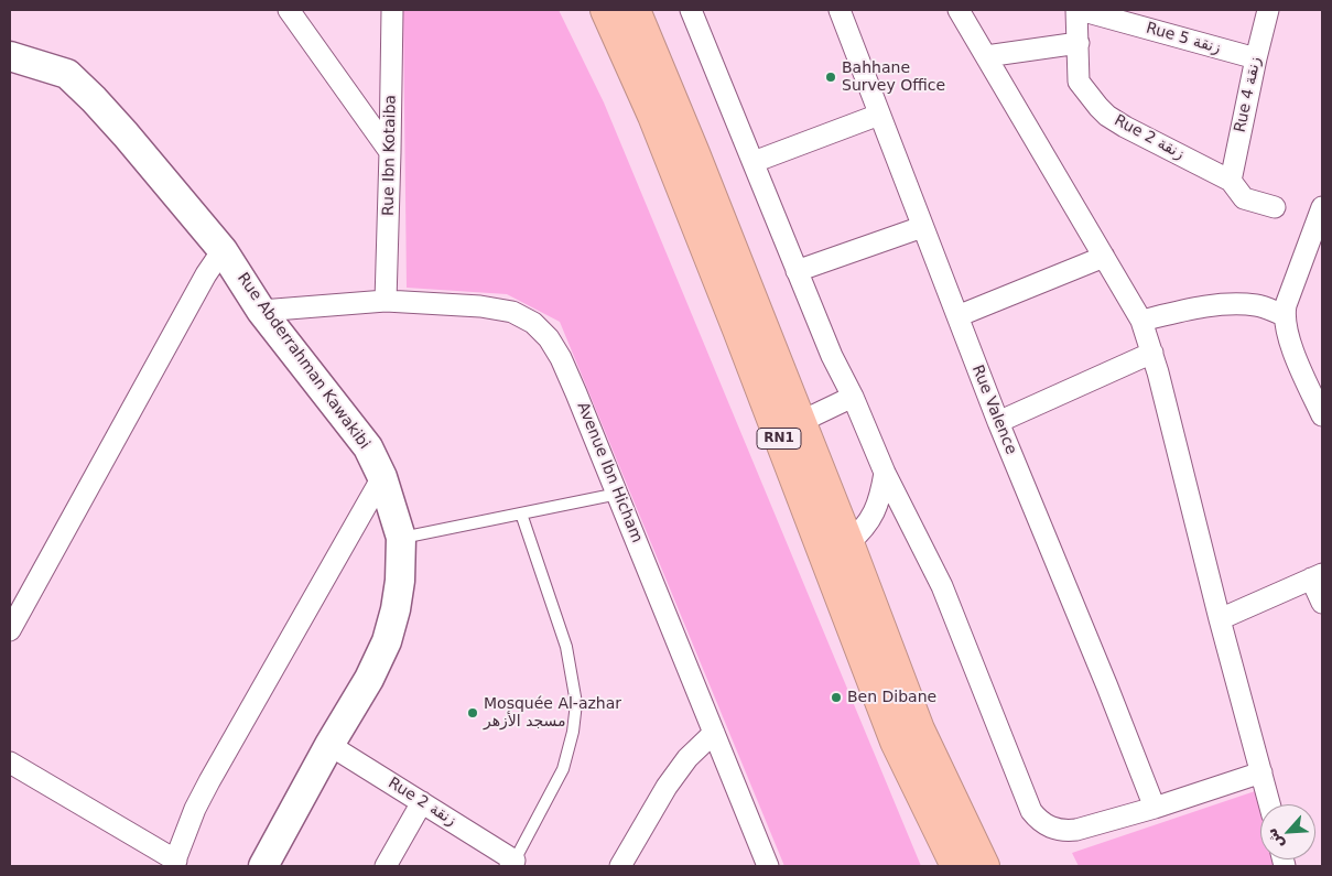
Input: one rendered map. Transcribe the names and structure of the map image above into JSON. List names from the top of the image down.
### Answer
{
  "streets": {
    "highway": ["RN1"],
    "street": [
      "Rue 5 زنقة",
      "Rue 4 زنقة",
      "Rue 2 زنقة",
      "Rue Ibn Kotaiba",
      "Rue Abderrahman Kawakibi",
      "Rue Valence",
      "Avenue Ibn Hicham"
    ]
  },
  "crossings": [
    ["Rue 5 زنقة", "Rue 4 زنقة"],
    ["Rue 4 زنقة", "Rue 2 زنقة"],
    ["Rue 2 زنقة", "Rue Abderrahman Kawakibi"],
    ["Rue Ibn Kotaiba", "Avenue Ibn Hicham"],
    ["Rue Abderrahman Kawakibi", "Avenue Ibn Hicham"]
  ],
  "places": ["Bahhane Survey Office", "Ben Dibane", "Mosquée Al-azhar مسجد الأزهر"],
  "north": "bottom left"
}
